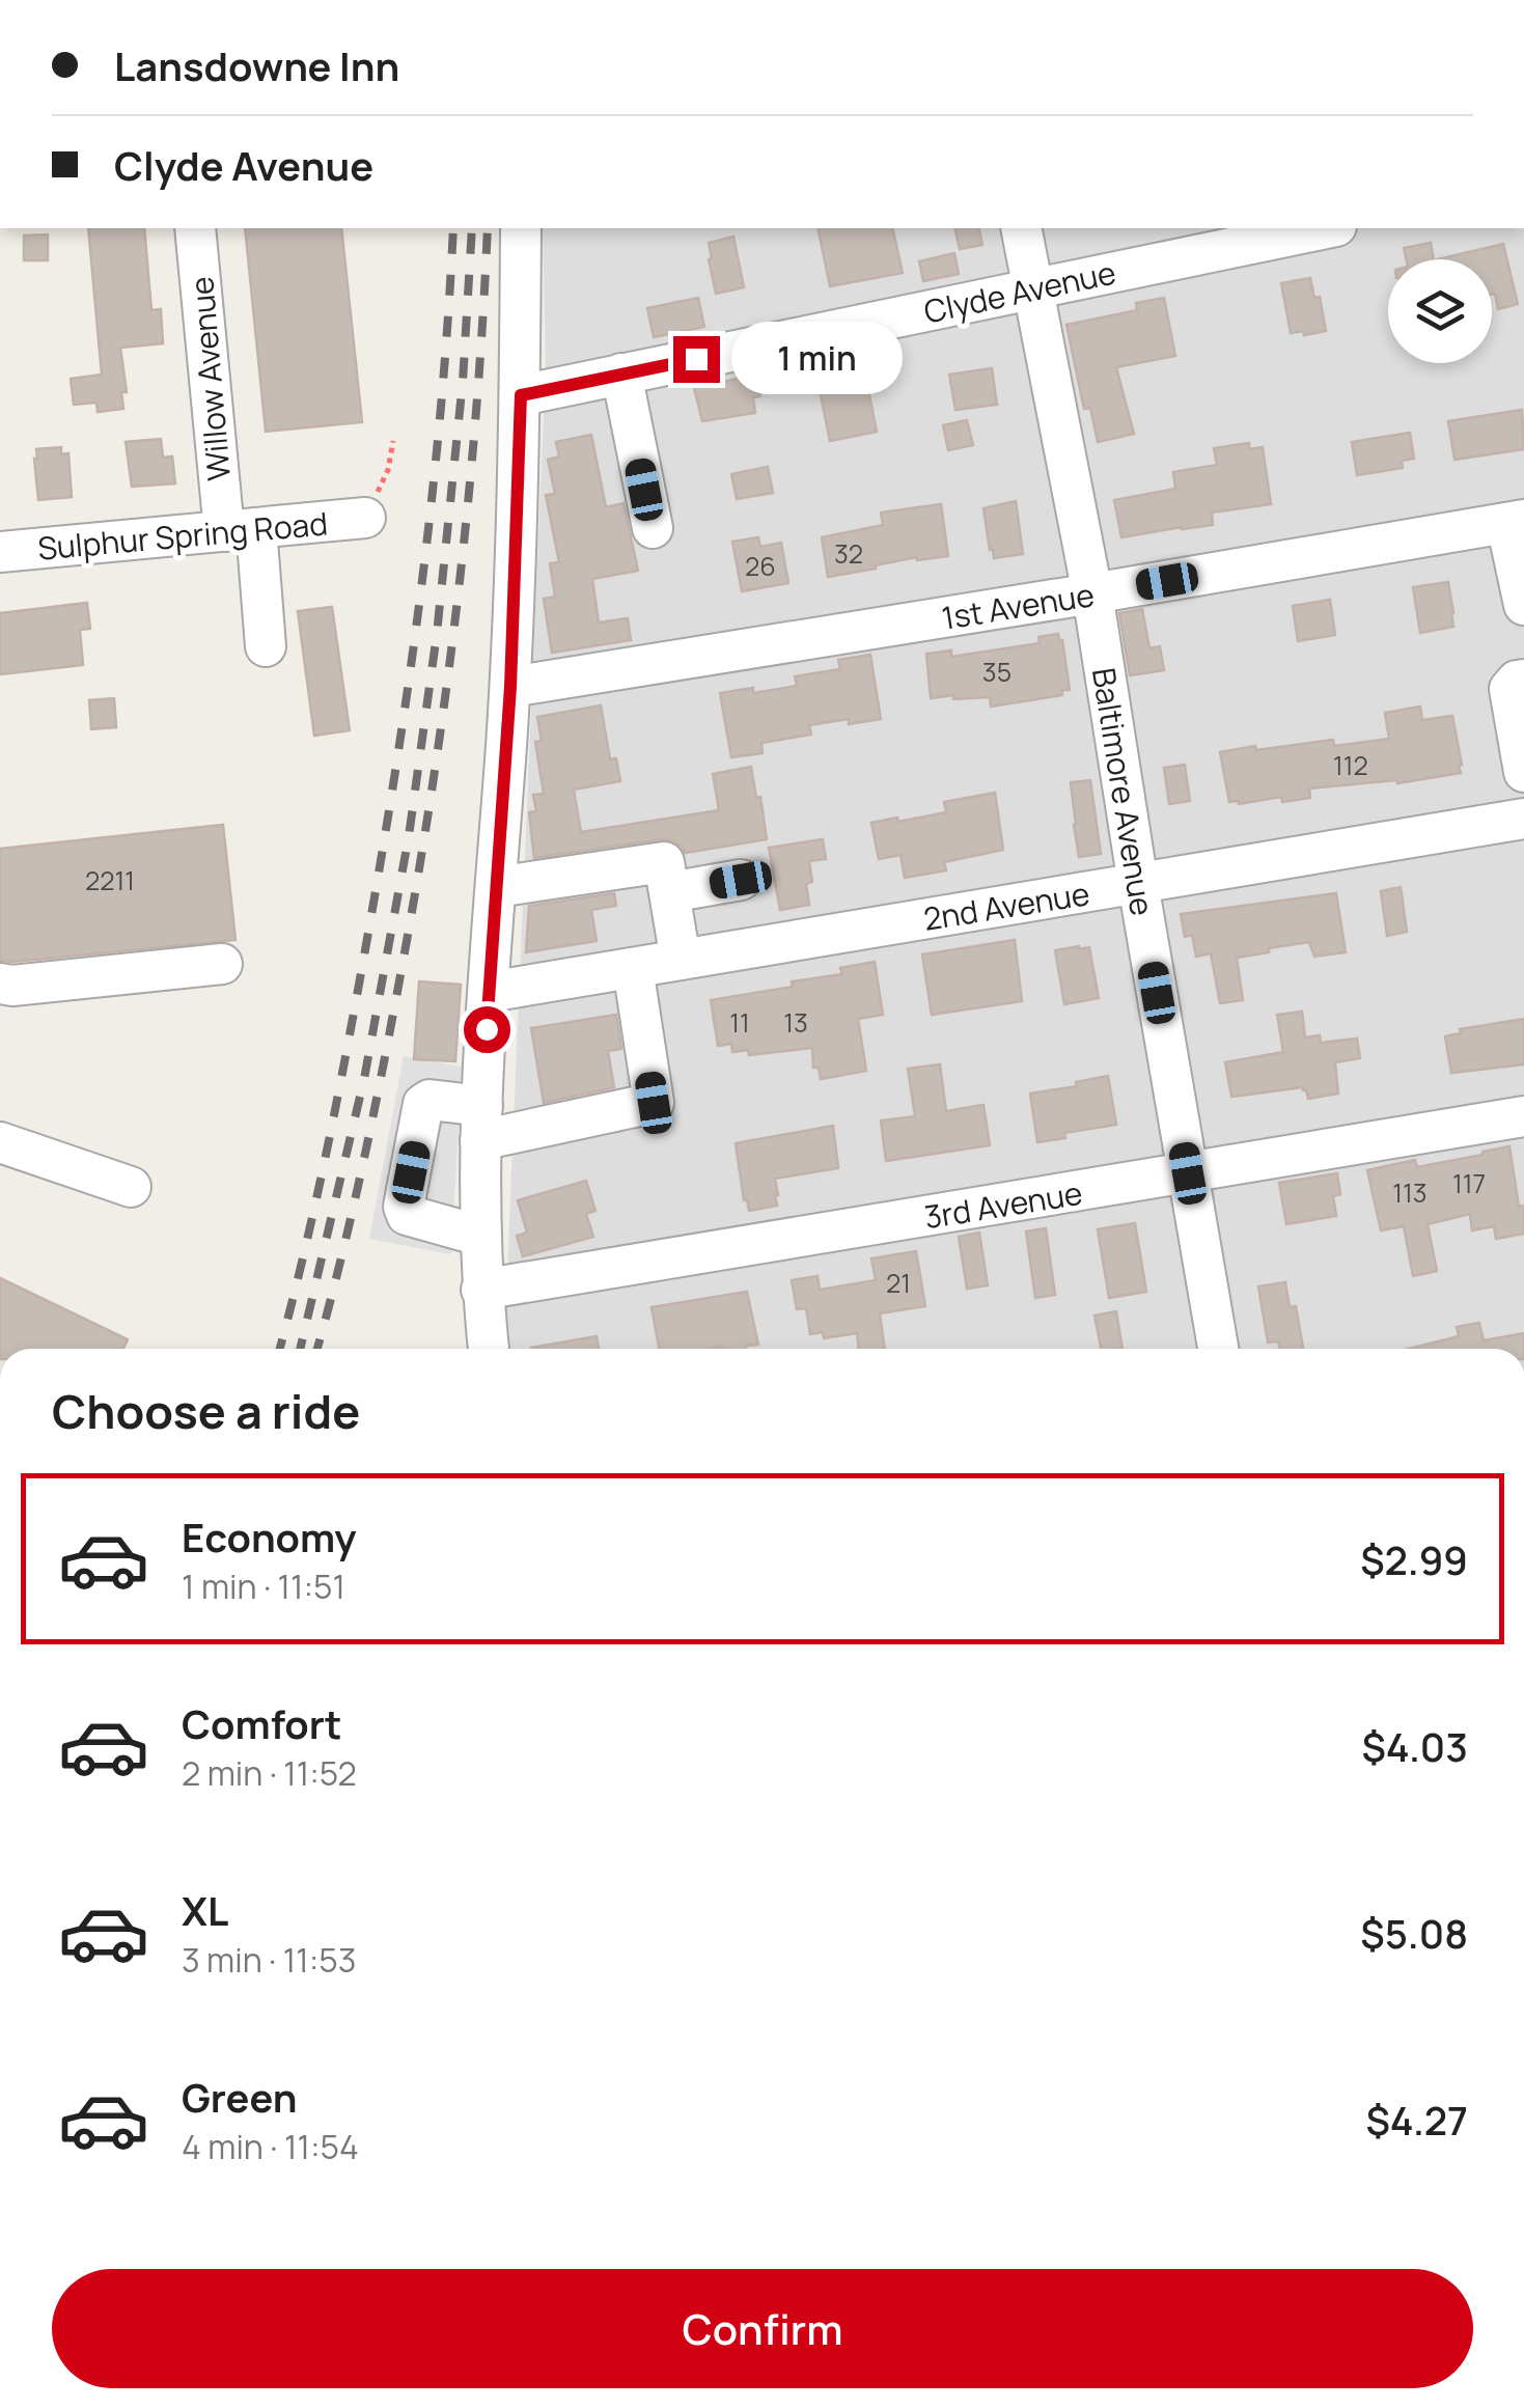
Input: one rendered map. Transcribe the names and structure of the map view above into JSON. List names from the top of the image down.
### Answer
{
  "streets": {
    "street": [
      "Clyde Avenue",
      "Willow Avenue",
      "Sulphur Spring Road",
      "1st Avenue",
      "Baltimore Avenue",
      "2nd Avenue",
      "3rd Avenue"
    ]
  },
  "crossings": [
    ["Clyde Avenue", "Baltimore Avenue"],
    ["Willow Avenue", "Sulphur Spring Road"],
    ["1st Avenue", "Baltimore Avenue"],
    ["Baltimore Avenue", "2nd Avenue"],
    ["Baltimore Avenue", "3rd Avenue"]
  ],
  "house_numbers": [
    "32",
    "26",
    "35",
    "112",
    "2211",
    "11",
    "13",
    "117",
    "113",
    "21"
  ],
  "page": {
    "banner": ["Lansdowne Inn", "Clyde Avenue"],
    "bubble": "1 min",
    "heading": "Choose a ride",
    "list": [
      {
        "name": "Economy",
        "note": "1 min · 11:51",
        "value": "$2.99"
      },
      {
        "name": "Comfort",
        "note": "2 min · 11:52",
        "value": "$4.03"
      },
      {
        "name": "XL",
        "note": "3 min · 11:53",
        "value": "$5.08"
      },
      {
        "name": "Green",
        "note": "4 min · 11:54",
        "value": "$4.27"
      }
    ],
    "buttons": "Confirm"
  }
}
